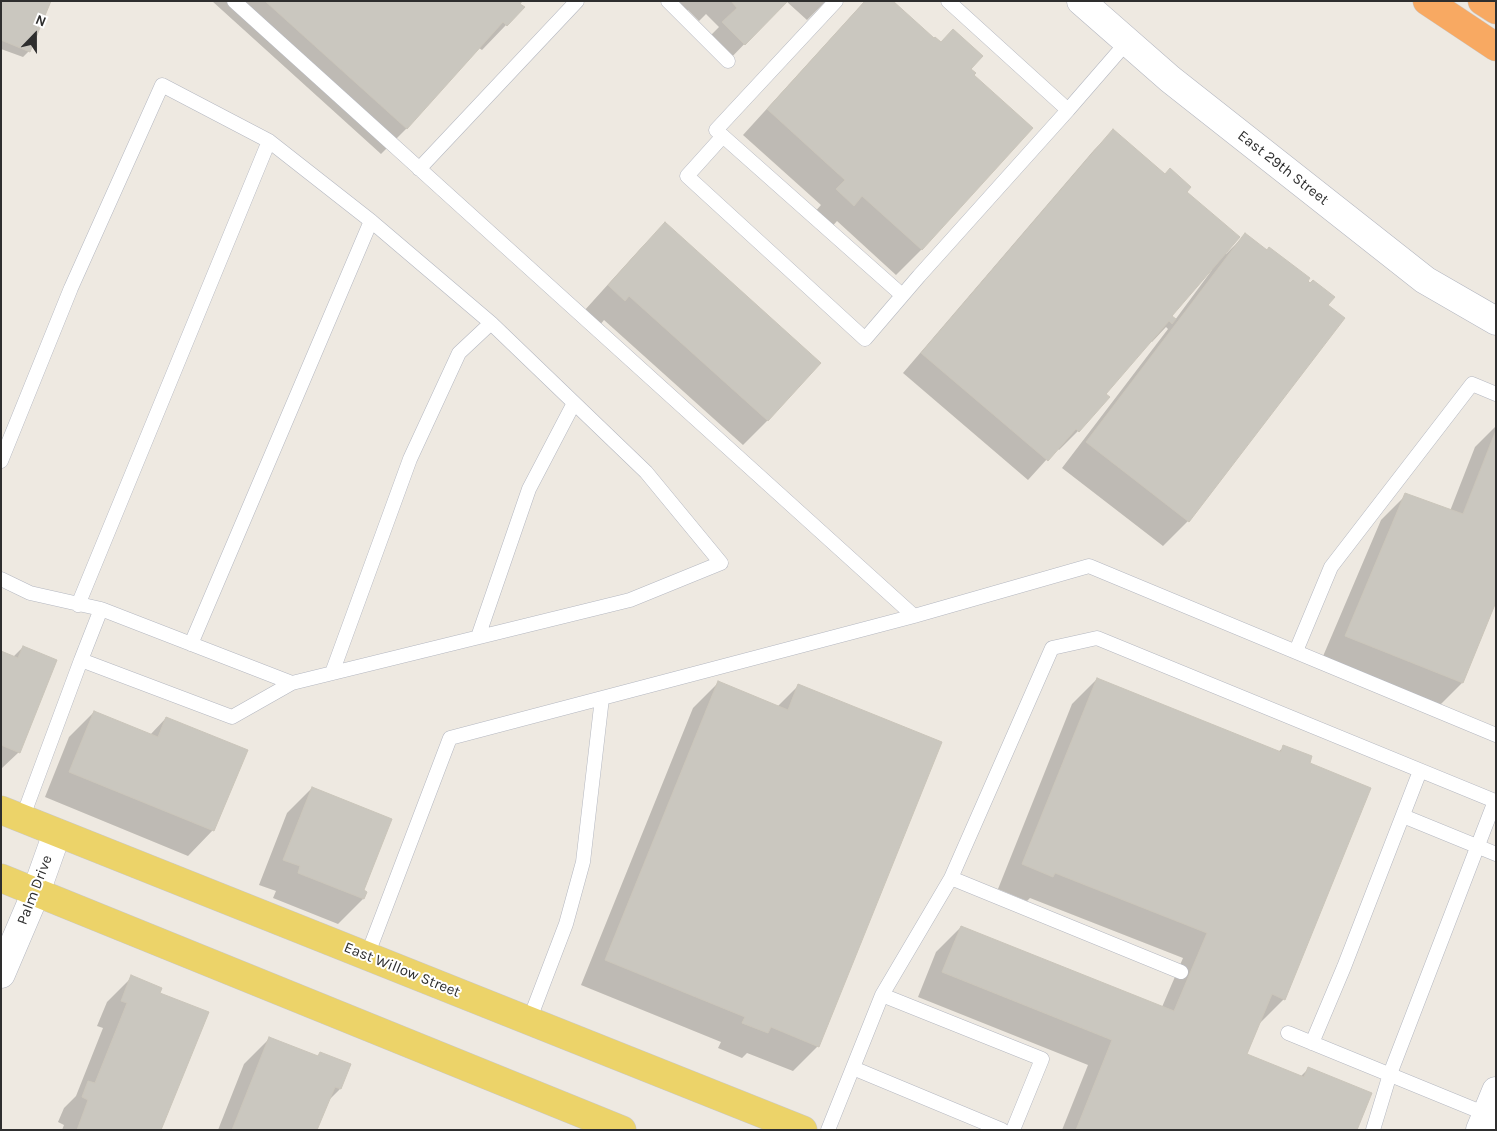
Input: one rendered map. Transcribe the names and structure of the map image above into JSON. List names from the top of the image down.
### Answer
{
  "streets": {
    "main road": ["East Willow Street"],
    "street": ["East 29th Street", "Palm Drive"]
  },
  "crossings": [
    ["Palm Drive", "East Willow Street"]
  ],
  "north": "top"
}
